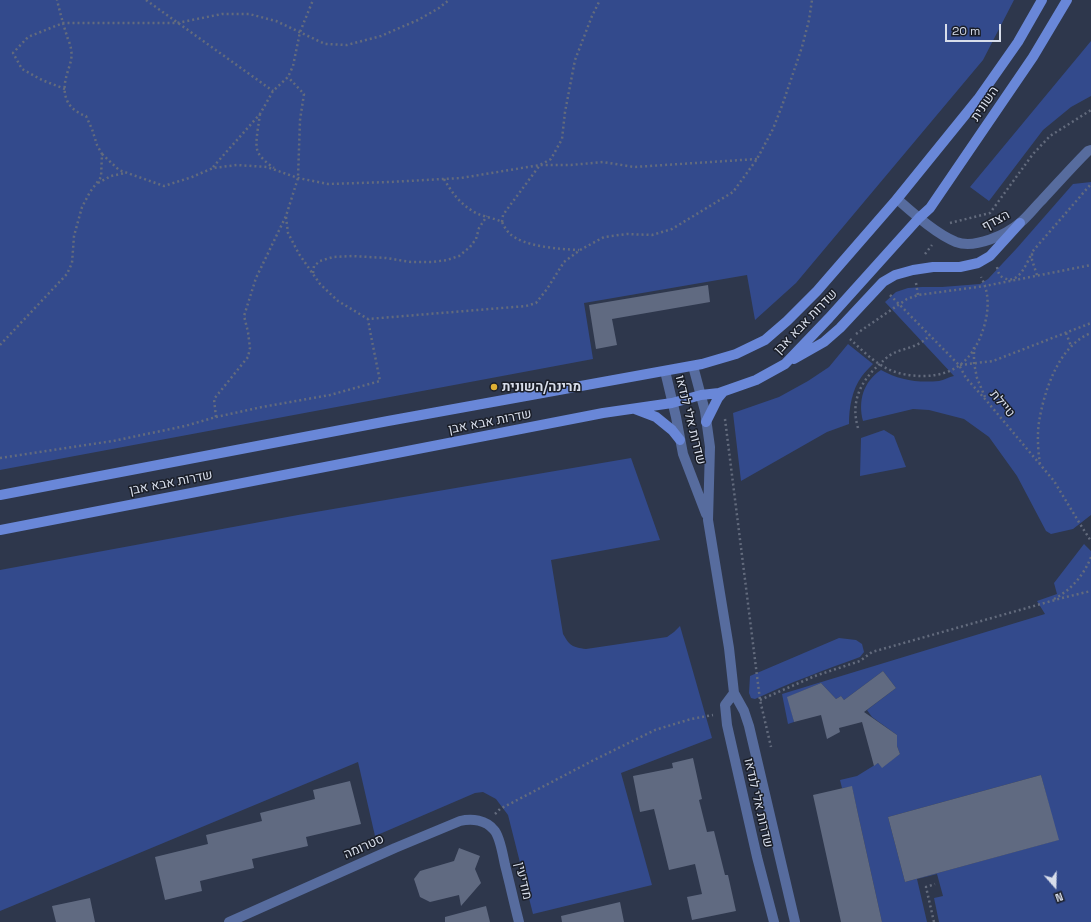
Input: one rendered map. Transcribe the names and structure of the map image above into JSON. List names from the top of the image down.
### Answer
{
  "streets": {
    "street": [
      "השונית",
      "הצדף",
      "שדרות אבא אבן",
      "שדרות אלי לנדאו",
      "סטרומה",
      "מודיעין"
    ],
    "path": ["טיילת"]
  },
  "crossings": [
    ["השונית", "הצדף"],
    ["השונית", "שדרות אבא אבן"],
    ["הצדף", "שדרות אבא אבן"],
    ["שדרות אבא אבן", "שדרות אלי לנדאו"],
    ["סטרומה", "מודיעין"]
  ],
  "places": ["מרינה/השונית"],
  "scale_bar": "20 m",
  "north": "bottom"
}
